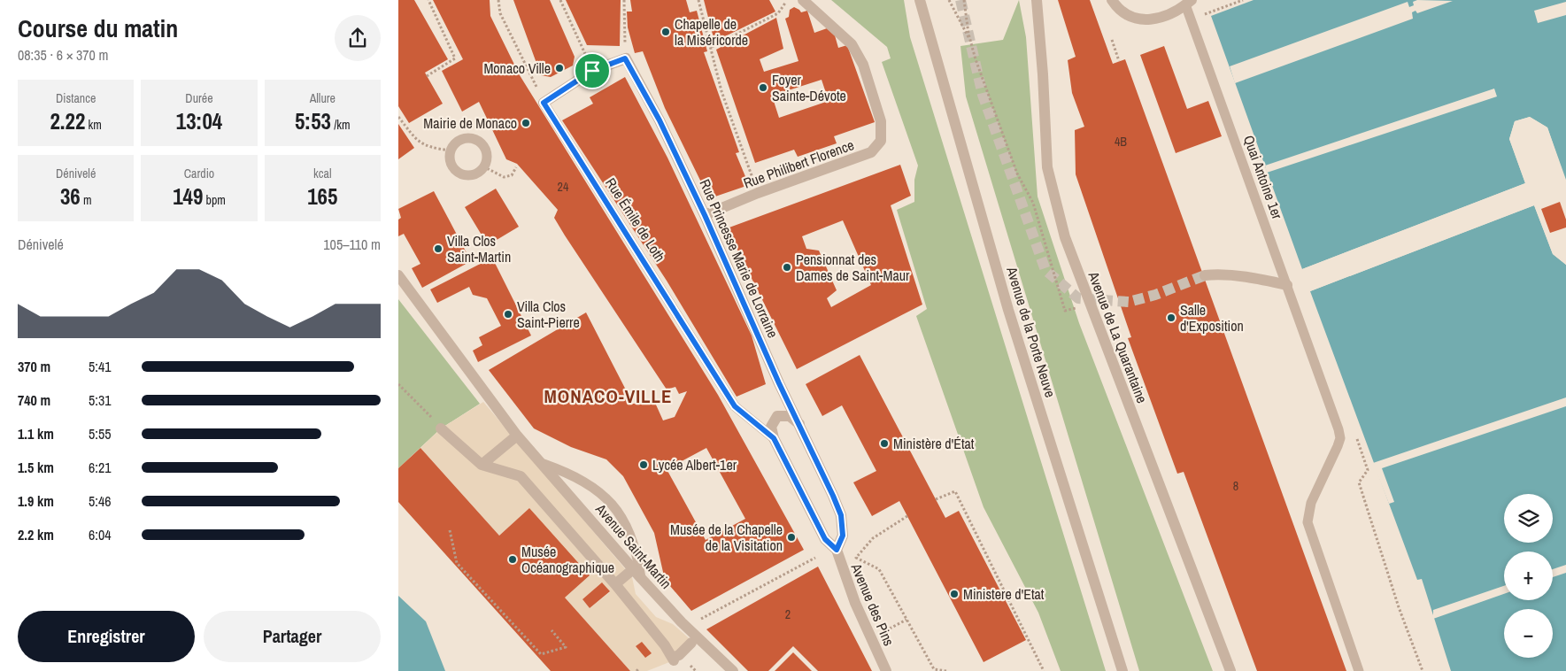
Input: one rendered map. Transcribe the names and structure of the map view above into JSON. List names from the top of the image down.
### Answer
{
  "streets": {
    "street": [
      "Rue Philibert Florence",
      "Quai Antoine 1er",
      "Rue Princesse Marie de Lorraine",
      "Avenue de la Porte Neuve",
      "Avenue de La Quarantaine",
      "Avenue Saint-Martin",
      "Avenue des Pins"
    ],
    "lane": ["Rue Émile de Loth"]
  },
  "crossings": [
    ["Rue Philibert Florence", "Rue Princesse Marie de Lorraine"],
    ["Rue Princesse Marie de Lorraine", "Avenue des Pins"]
  ],
  "districts": ["MONACO-VILLE"],
  "places": [
    "Chapelle de la Miséricorde",
    "Monaco Ville",
    "Foyer Sainte-Dévote",
    "Mairie de Monaco",
    "Villa Clos Saint-Martin",
    "Pensionnat des Dames de Saint-Maur",
    "Villa Clos Saint-Pierre",
    "Salle d'Exposition",
    "Ministère d'État",
    "Lycée Albert-1er",
    "Musée de la Chapelle de la Visitation",
    "Musée Océanographique",
    "Ministere d'Etat"
  ],
  "house_numbers": [
    "4B",
    "24",
    "8",
    "2"
  ],
  "page": {
    "heading": ["Course du matin", "08:35 · 6 × 370 m"],
    "stats": [
      ["Distance", "2.22 km"],
      ["Durée", "13:04"],
      ["Allure", "5:53 /km"],
      ["Dénivelé", "36 m"],
      ["Cardio", "149 bpm"],
      ["kcal", "165"]
    ],
    "chart": ["Dénivelé", "105–110 m"],
    "list": [
      {
        "name": "370 m",
        "note": "5:41"
      },
      {
        "name": "740 m",
        "note": "5:31"
      },
      {
        "name": "1.1 km",
        "note": "5:55"
      },
      {
        "name": "1.5 km",
        "note": "6:21"
      },
      {
        "name": "1.9 km",
        "note": "5:46"
      },
      {
        "name": "2.2 km",
        "note": "6:04"
      }
    ],
    "map_buttons": ["+", "−"],
    "buttons": ["Enregistrer", "Partager"]
  }
}
